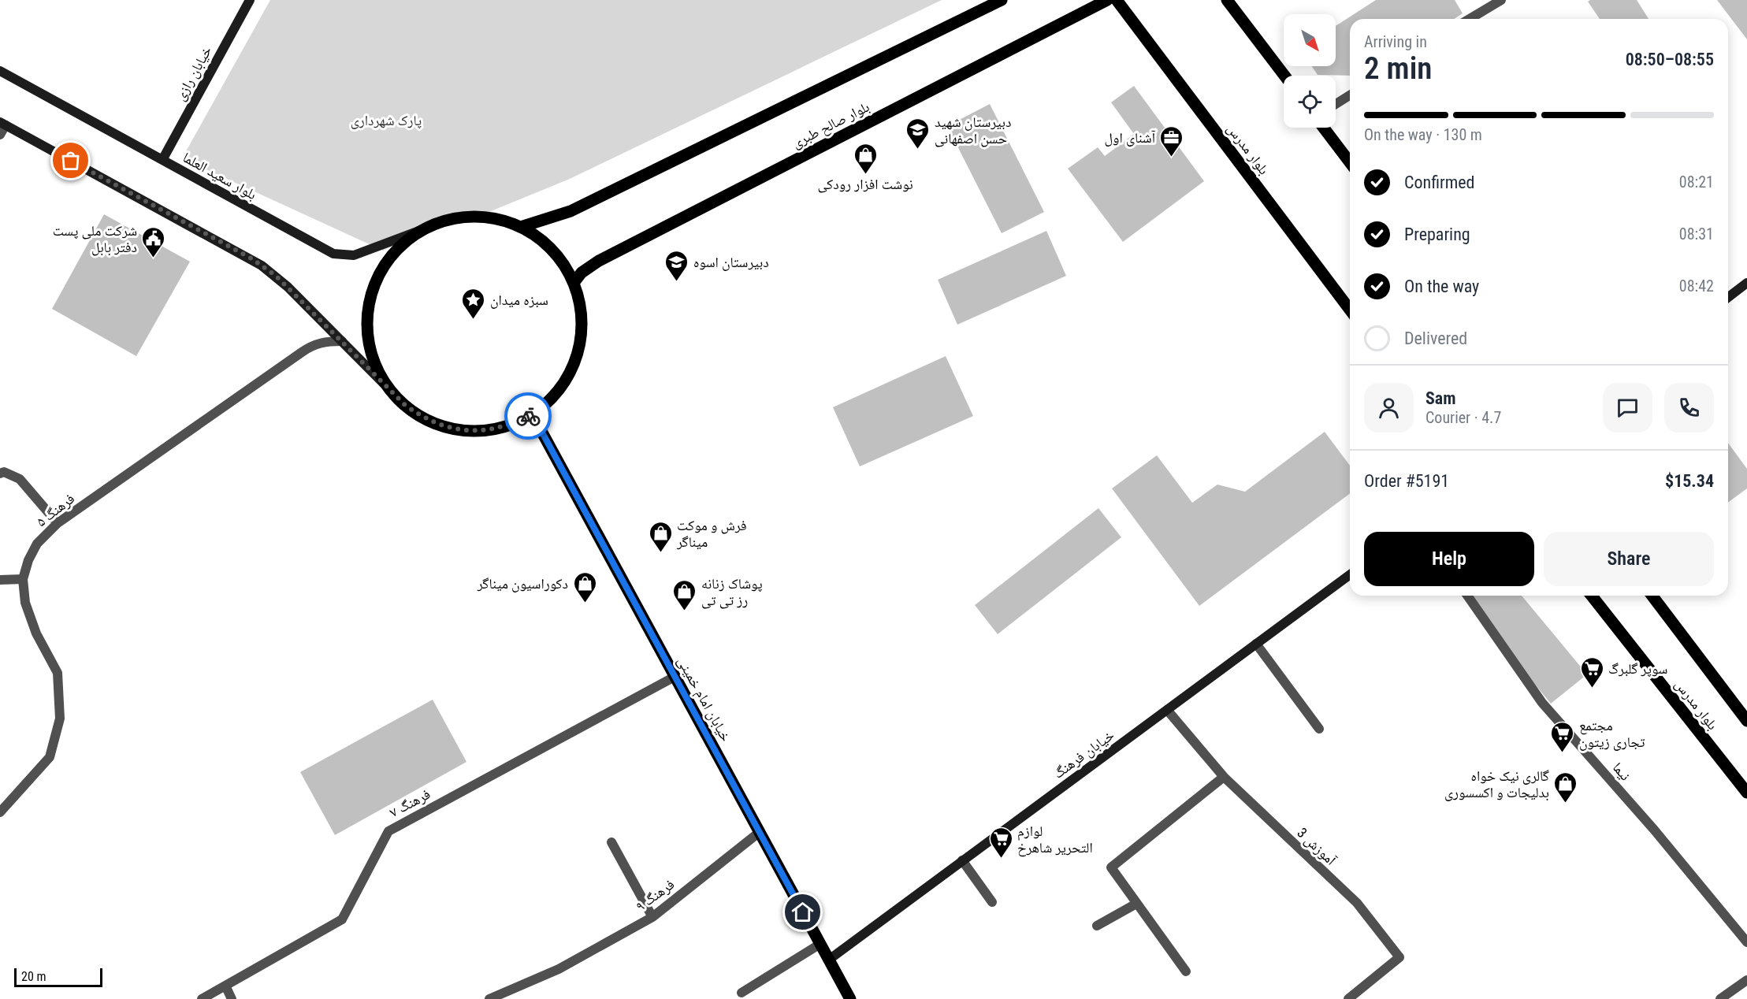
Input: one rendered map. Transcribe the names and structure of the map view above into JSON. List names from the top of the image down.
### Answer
{
  "streets": {
    "main road": [
      "خیابان رازی",
      "بلوار صالح طبری",
      "بلوار مدرس",
      "بلوار سعید العلما",
      "خیابان امام خمینی",
      "خیابان فرهنگ"
    ],
    "street": [
      "فرهنگ ۵",
      "نیما",
      "فرهنگ ۷",
      "آموزش 3",
      "فرهنگ ۹"
    ]
  },
  "crossings": [
    ["خیابان رازی", "بلوار سعید العلما"],
    ["خیابان امام خمینی", "خیابان فرهنگ"],
    ["خیابان امام خمینی", "فرهنگ ۷"],
    ["خیابان امام خمینی", "فرهنگ ۹"],
    ["خیابان فرهنگ", "آموزش 3"]
  ],
  "parks": ["پارک شهرداری"],
  "places": {
    "school or university": ["دبیرستان شهید حسن اصفهانی", "دبیرستان اسوه"],
    "office": ["آشنای اول"],
    "shop": [
      "نوشت افزار رودکی",
      "فرش و موکت میناگر",
      "دکوراسیون میناگر",
      "پوشاک زنانه رز تی تی",
      "گالری نیک خواه بدلیجات و اکسسوری"
    ],
    "public building": ["شرکت ملی پست دفتر بابل"],
    "place": ["سبزه میدان"],
    "supermarket": ["سوپر گلبرگ", "مجتمع تجاری زیتون", "لوازم التحریر شاهرخ"]
  },
  "scale_bar": "20 m",
  "north": "bottom right",
  "page": {
    "heading": ["2 min", "Arriving in", "08:50–08:55"],
    "panel": [
      "Sam",
      "Courier · 4.7",
      "Order #5191",
      "$15.34"
    ],
    "bar": "On the way · 130 m",
    "list": [
      ["Confirmed", "08:21"],
      ["Preparing", "08:31"],
      ["On the way", "08:42"],
      "Delivered"
    ],
    "buttons": ["Help", "Share"],
    "scale": "20 m"
  }
}
